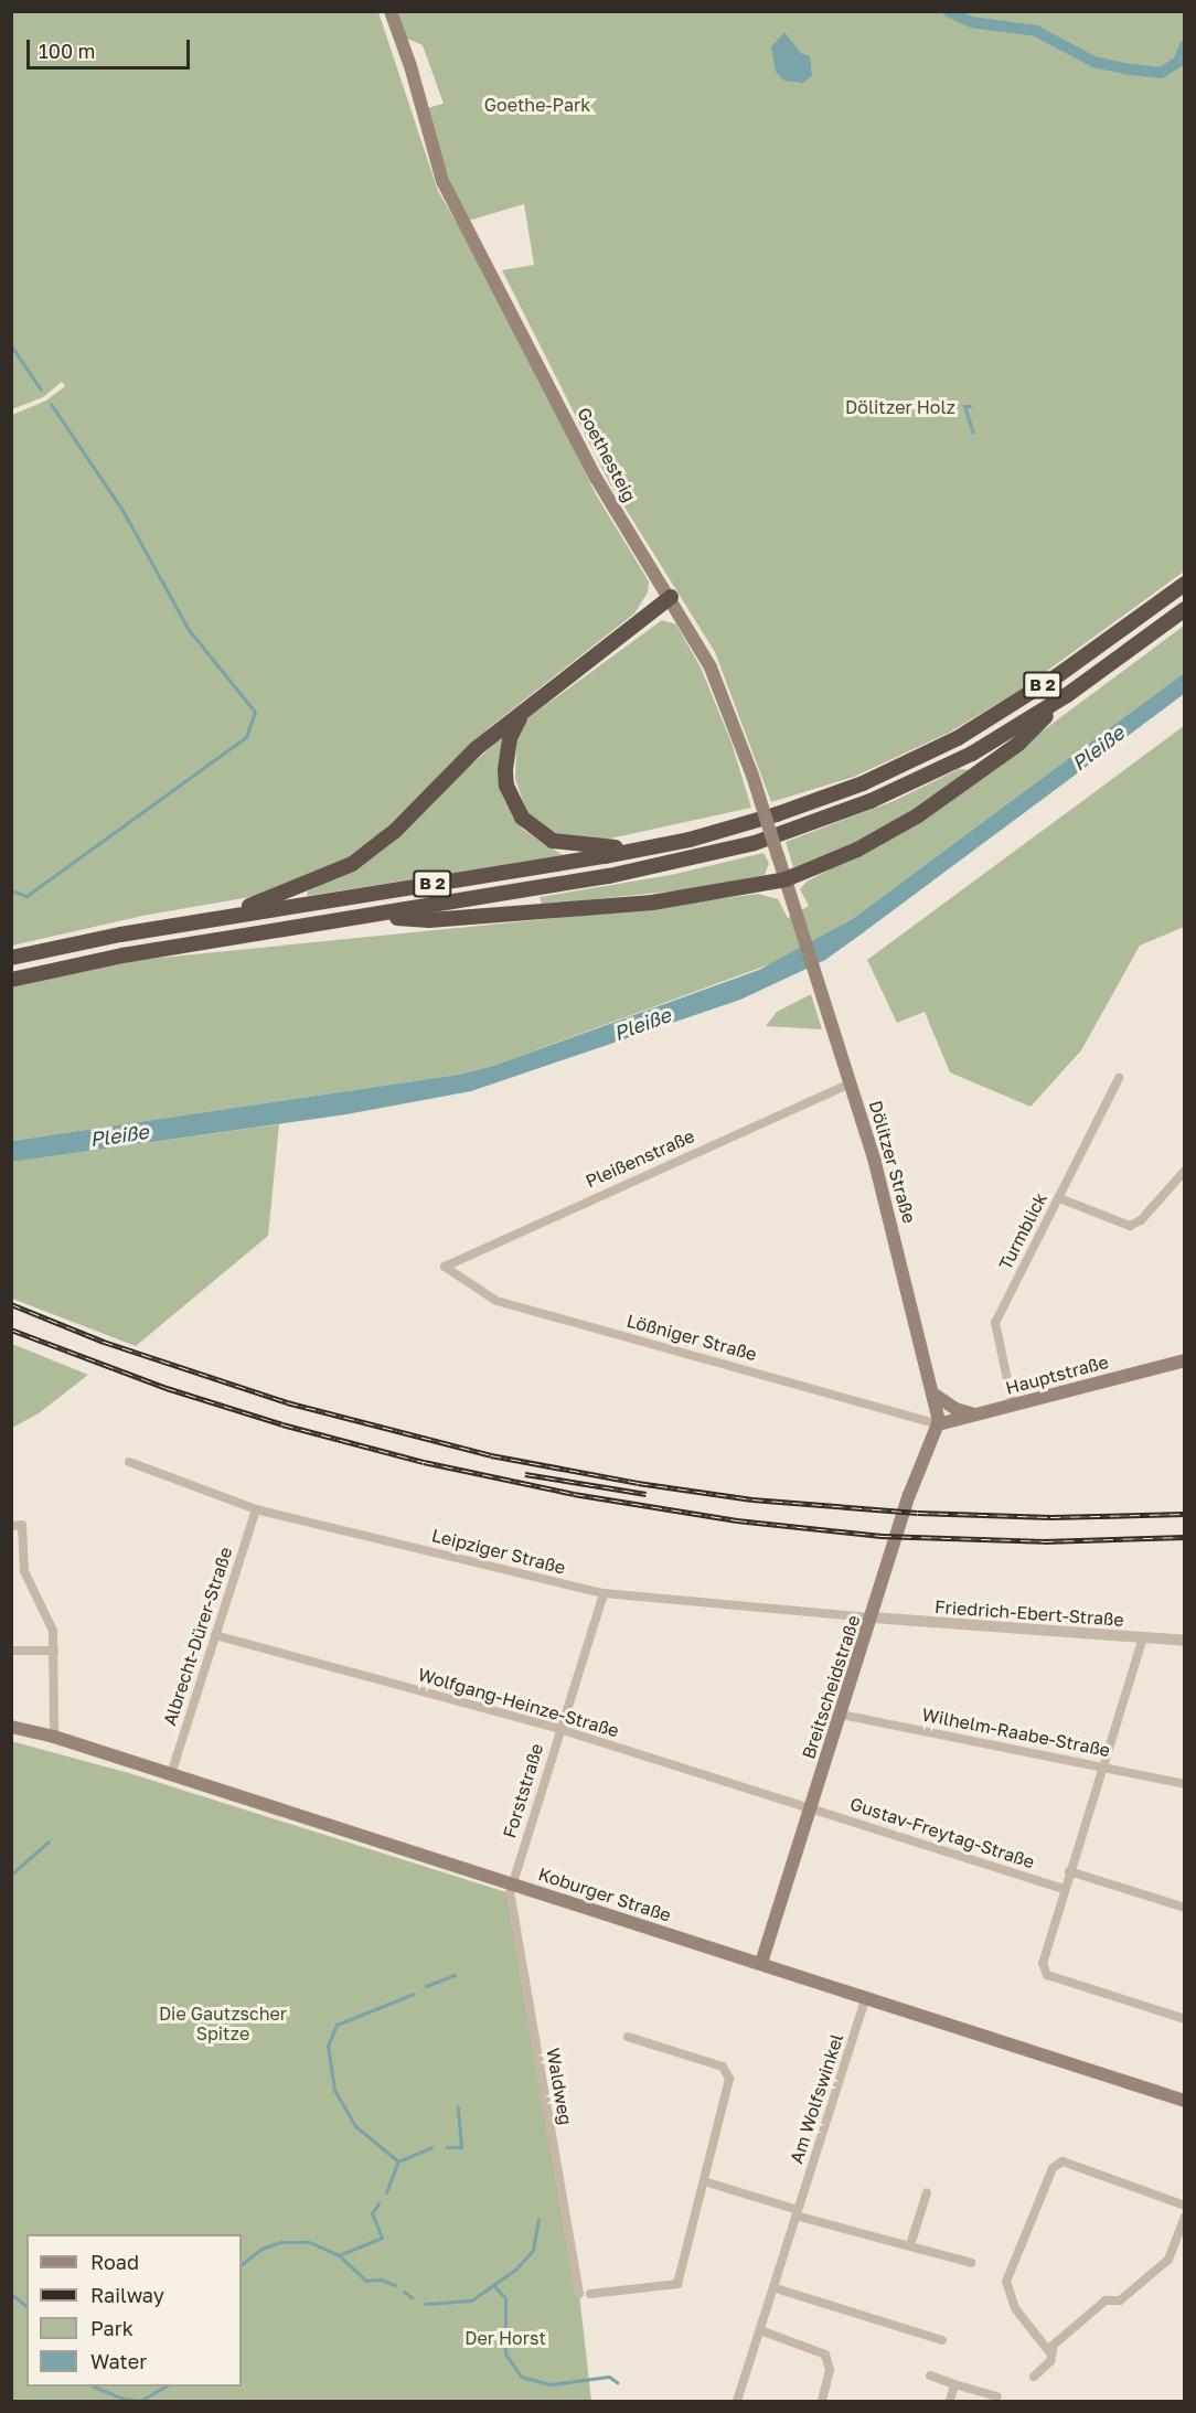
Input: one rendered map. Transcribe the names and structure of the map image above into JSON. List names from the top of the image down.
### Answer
{
  "streets": {
    "highway": ["B 2"],
    "main road": [
      "Goethesteig",
      "Dölitzer Straße",
      "Hauptstraße",
      "Breitscheidstraße",
      "Koburger Straße"
    ],
    "street": [
      "Pleißenstraße",
      "Turmblick",
      "Lößniger Straße",
      "Leipziger Straße",
      "Friedrich-Ebert-Straße",
      "Albrecht-Dürer-Straße",
      "Wolfgang-Heinze-Straße",
      "Wilhelm-Raabe-Straße",
      "Forststraße",
      "Gustav-Freytag-Straße",
      "Waldweg",
      "Am Wolfswinkel"
    ]
  },
  "crossings": [
    ["Goethesteig", "Dölitzer Straße"],
    ["Pleißenstraße", "Dölitzer Straße"],
    ["Pleißenstraße", "Lößniger Straße"],
    ["Dölitzer Straße", "Lößniger Straße"],
    ["Dölitzer Straße", "Hauptstraße"],
    ["Dölitzer Straße", "Breitscheidstraße"],
    ["Turmblick", "Hauptstraße"],
    ["Lößniger Straße", "Hauptstraße"],
    ["Lößniger Straße", "Breitscheidstraße"],
    ["Hauptstraße", "Breitscheidstraße"],
    ["Leipziger Straße", "Friedrich-Ebert-Straße"],
    ["Leipziger Straße", "Albrecht-Dürer-Straße"],
    ["Leipziger Straße", "Breitscheidstraße"],
    ["Leipziger Straße", "Forststraße"],
    ["Friedrich-Ebert-Straße", "Breitscheidstraße"],
    ["Albrecht-Dürer-Straße", "Wolfgang-Heinze-Straße"],
    ["Albrecht-Dürer-Straße", "Koburger Straße"],
    ["Breitscheidstraße", "Wolfgang-Heinze-Straße"],
    ["Breitscheidstraße", "Wilhelm-Raabe-Straße"],
    ["Breitscheidstraße", "Gustav-Freytag-Straße"],
    ["Breitscheidstraße", "Koburger Straße"],
    ["Wolfgang-Heinze-Straße", "Forststraße"],
    ["Wolfgang-Heinze-Straße", "Gustav-Freytag-Straße"],
    ["Forststraße", "Koburger Straße"],
    ["Forststraße", "Waldweg"],
    ["Koburger Straße", "Waldweg"],
    ["Koburger Straße", "Am Wolfswinkel"]
  ],
  "water": ["Pleiße"],
  "parks": [
    "Goethe-Park",
    "Dölitzer Holz",
    "Die Gautzscher Spitze",
    "Der Horst"
  ],
  "legend": [
    "Road",
    "Railway",
    "Park",
    "Water"
  ],
  "scale_bar": "100 m"
}
